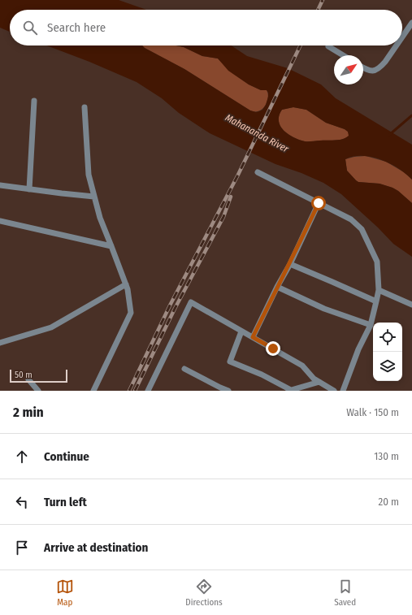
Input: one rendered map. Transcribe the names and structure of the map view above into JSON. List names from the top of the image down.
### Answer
{
  "water": ["Mahananda River"],
  "scale_bar": "50 m",
  "north": "top right",
  "page": {
    "search": "Search here",
    "scale": "50 m",
    "heading": ["2 min", "Walk · 150 m"],
    "list": [
      ["Continue", "130 m"],
      ["Turn left", "20 m"],
      "Arrive at destination"
    ],
    "nav": ["Map", "Directions", "Saved"]
  }
}
